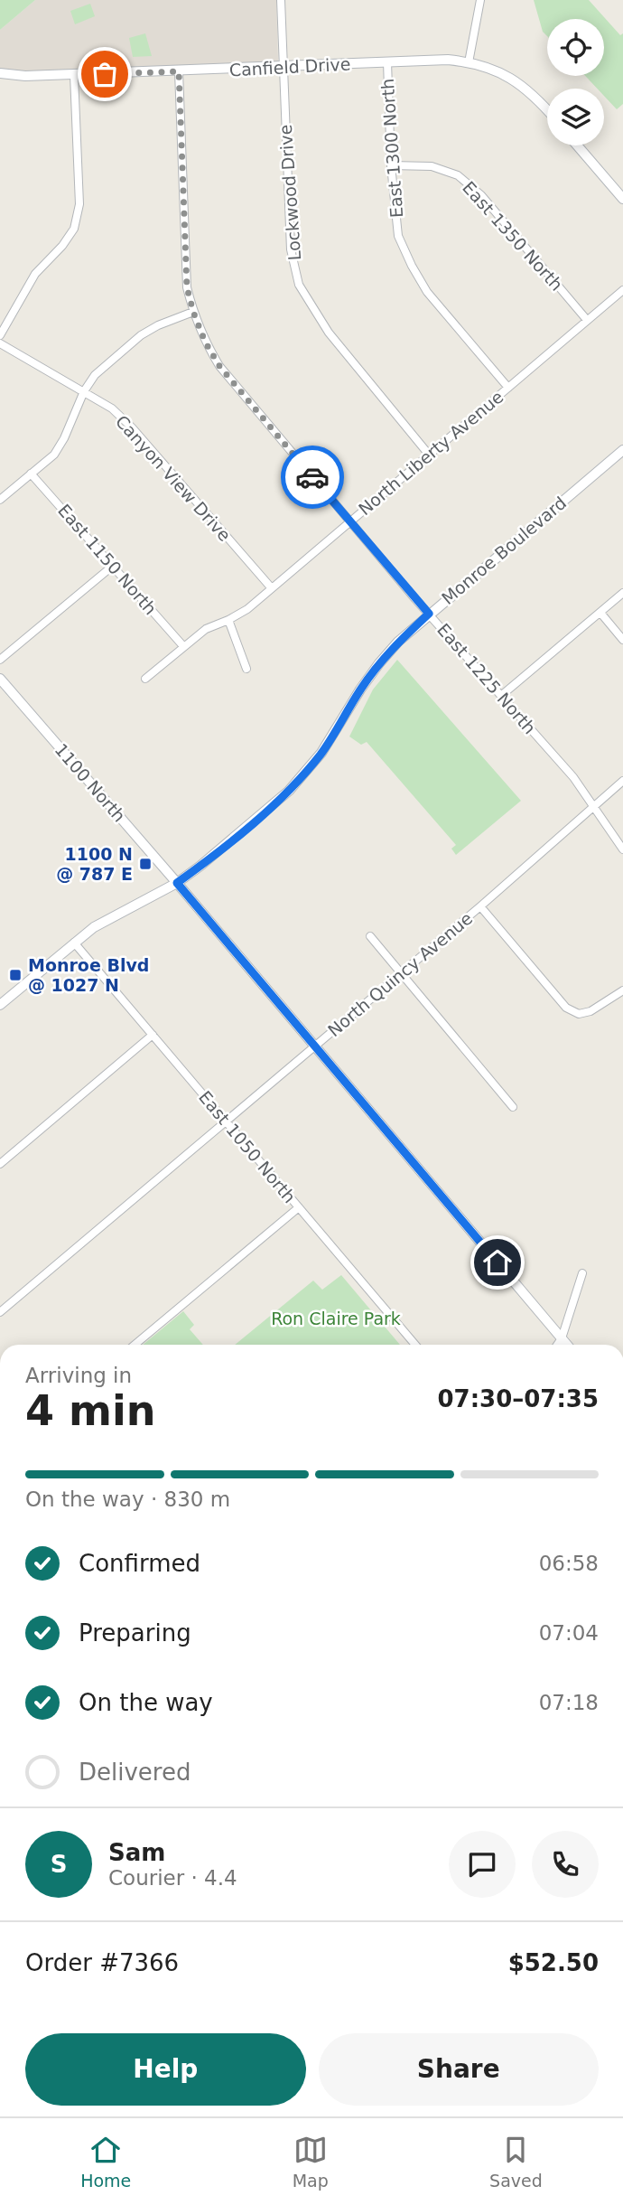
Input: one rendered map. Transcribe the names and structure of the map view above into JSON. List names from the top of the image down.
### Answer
{
  "streets": {
    "street": [
      "Canfield Drive",
      "East 1300 North",
      "Lockwood Drive",
      "East 1350 North",
      "North Liberty Avenue",
      "Canyon View Drive",
      "Monroe Boulevard",
      "East 1150 North",
      "East 1225 North",
      "1100 North",
      "North Quincy Avenue",
      "East 1050 North"
    ]
  },
  "crossings": [
    ["Canfield Drive", "East 1300 North"],
    ["Canfield Drive", "Lockwood Drive"],
    ["Canfield Drive", "East 1225 North"],
    ["East 1300 North", "East 1350 North"],
    ["East 1300 North", "North Liberty Avenue"],
    ["Lockwood Drive", "North Liberty Avenue"],
    ["East 1350 North", "North Liberty Avenue"],
    ["North Liberty Avenue", "Canyon View Drive"],
    ["North Liberty Avenue", "East 1150 North"],
    ["North Liberty Avenue", "East 1225 North"],
    ["Monroe Boulevard", "East 1225 North"],
    ["Monroe Boulevard", "1100 North"],
    ["Monroe Boulevard", "East 1050 North"],
    ["East 1225 North", "North Quincy Avenue"],
    ["1100 North", "North Quincy Avenue"],
    ["North Quincy Avenue", "East 1050 North"]
  ],
  "parks": ["Ron Claire Park"],
  "places": {
    "transit": ["1100 N @ 787 E", "Monroe Blvd @ 1027 N"]
  },
  "page": {
    "heading": ["4 min", "Arriving in", "07:30–07:35"],
    "panel": [
      "Sam",
      "Courier · 4.4",
      "Order #7366",
      "$52.50"
    ],
    "bar": "On the way · 830 m",
    "list": [
      ["Confirmed", "06:58"],
      ["Preparing", "07:04"],
      ["On the way", "07:18"],
      "Delivered"
    ],
    "round": "S",
    "buttons": ["Help", "Share"],
    "tabs": ["Home", "Map", "Saved"]
  }
}
